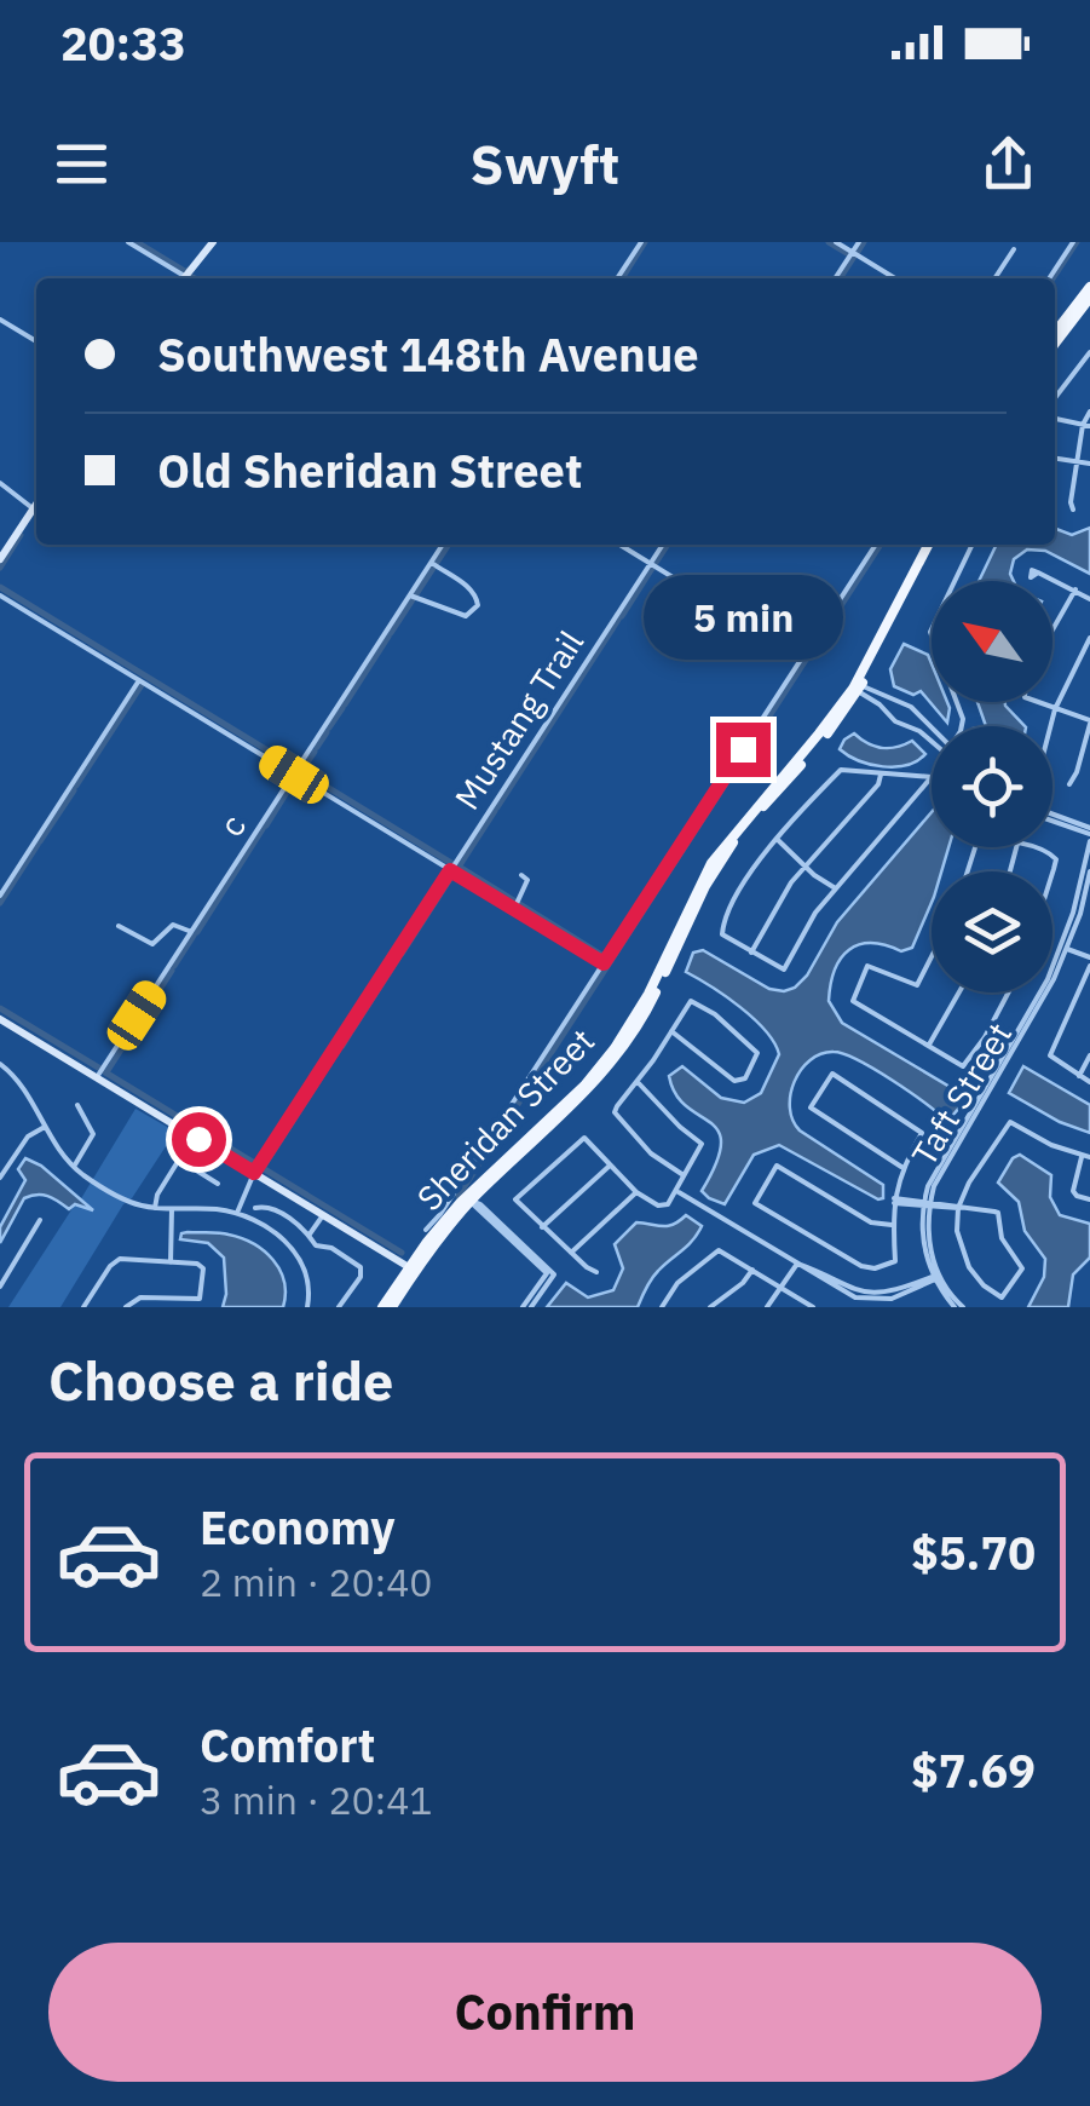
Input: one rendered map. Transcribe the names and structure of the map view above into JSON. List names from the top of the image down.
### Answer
{
  "streets": {
    "main road": ["Sheridan Street"],
    "street": ["Mustang Trail", "c", "Taft Street"]
  },
  "north": "top left",
  "page": {
    "status": "20:33",
    "header": "Swyft",
    "banner": ["Southwest 148th Avenue", "Old Sheridan Street"],
    "bubble": "5 min",
    "heading": "Choose a ride",
    "list": [
      {
        "name": "Economy",
        "note": "2 min · 20:40",
        "value": "$5.70"
      },
      {
        "name": "Comfort",
        "note": "3 min · 20:41",
        "value": "$7.69"
      }
    ],
    "buttons": "Confirm"
  }
}
